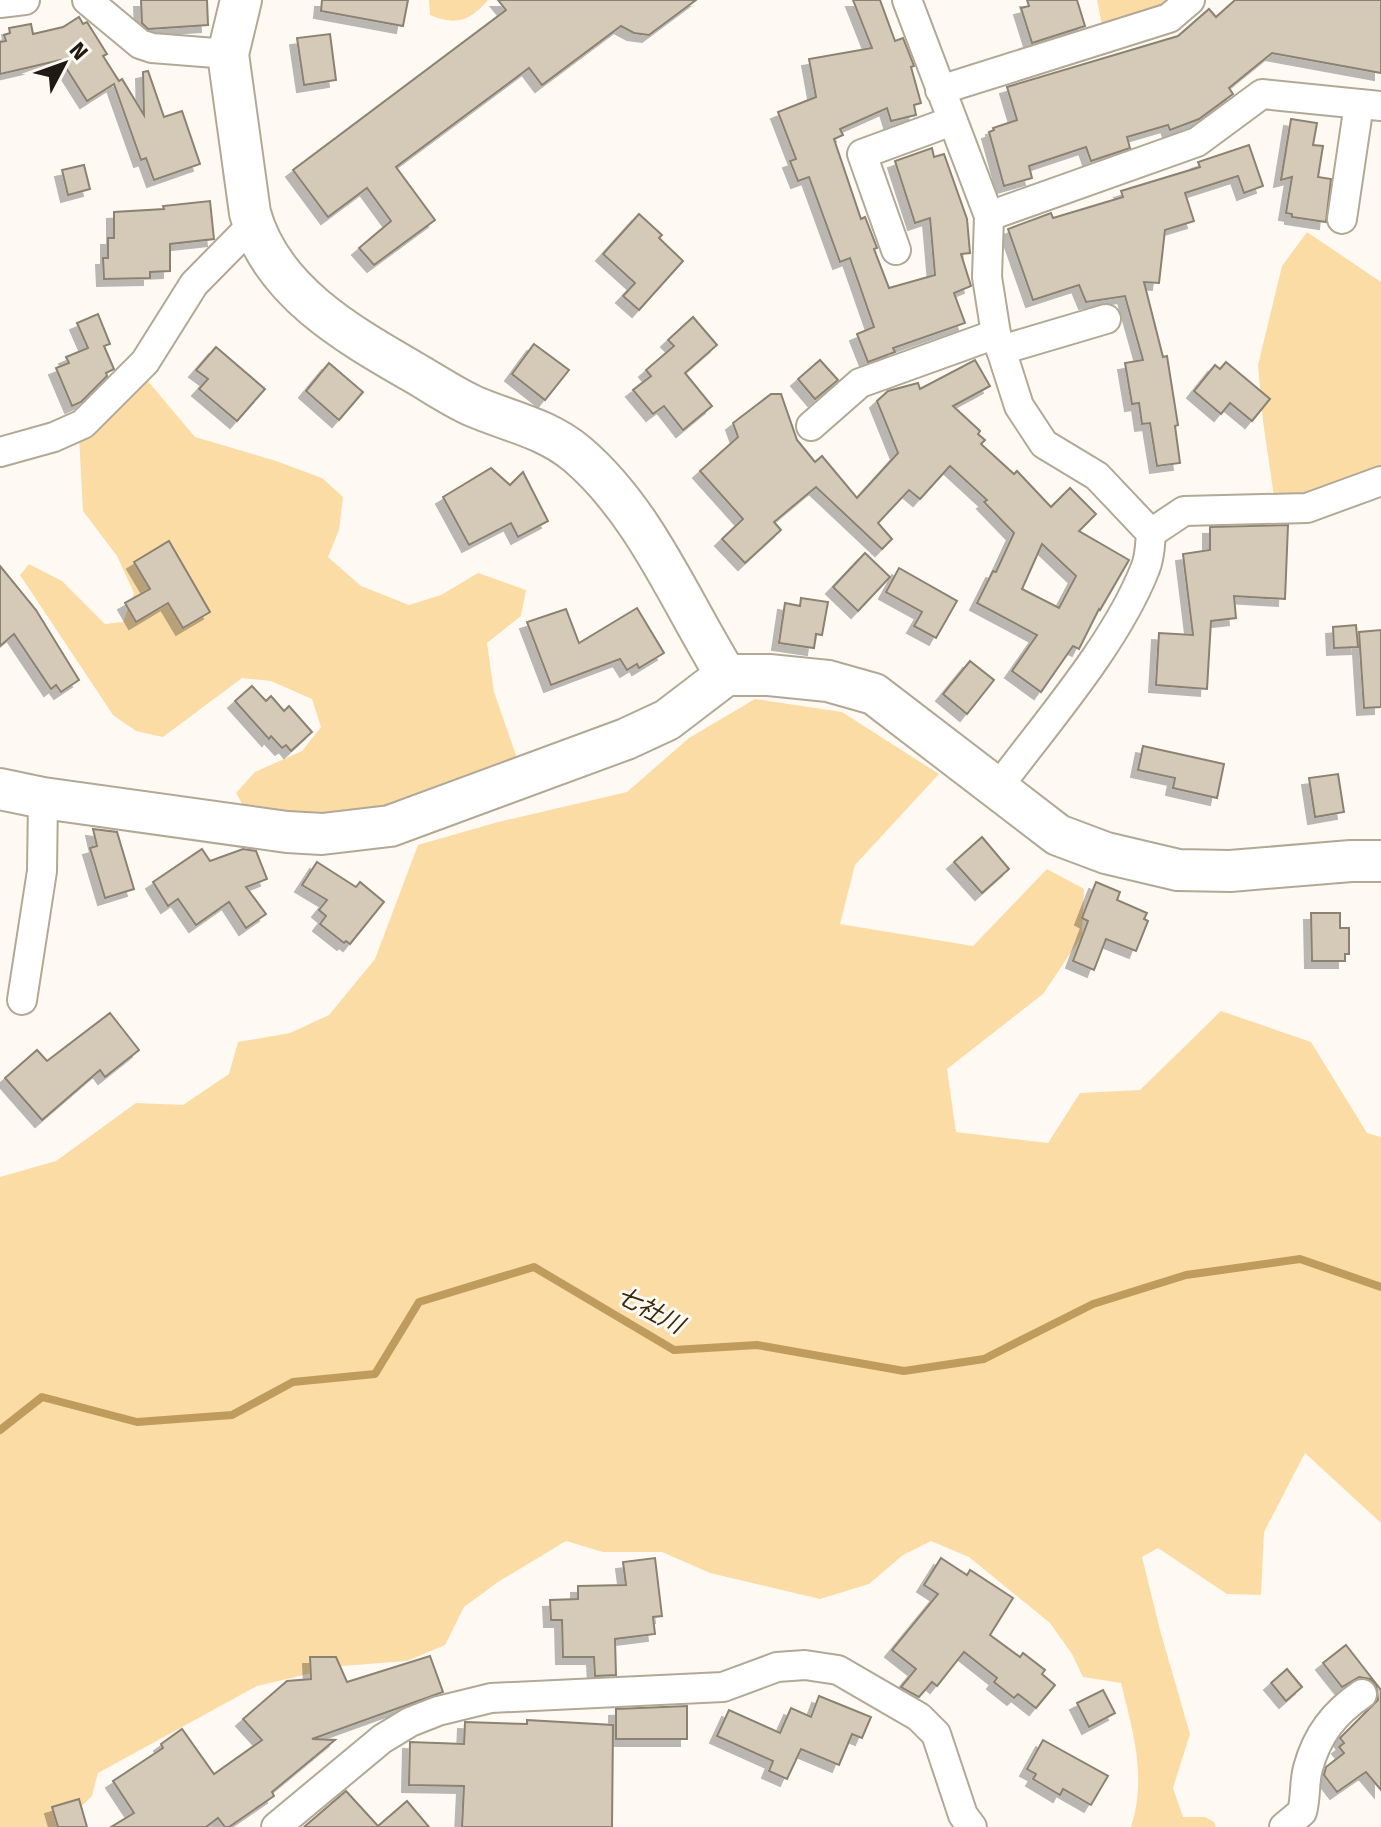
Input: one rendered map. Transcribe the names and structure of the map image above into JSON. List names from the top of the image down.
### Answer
{
  "water": ["七社川"],
  "north": "top right"
}
